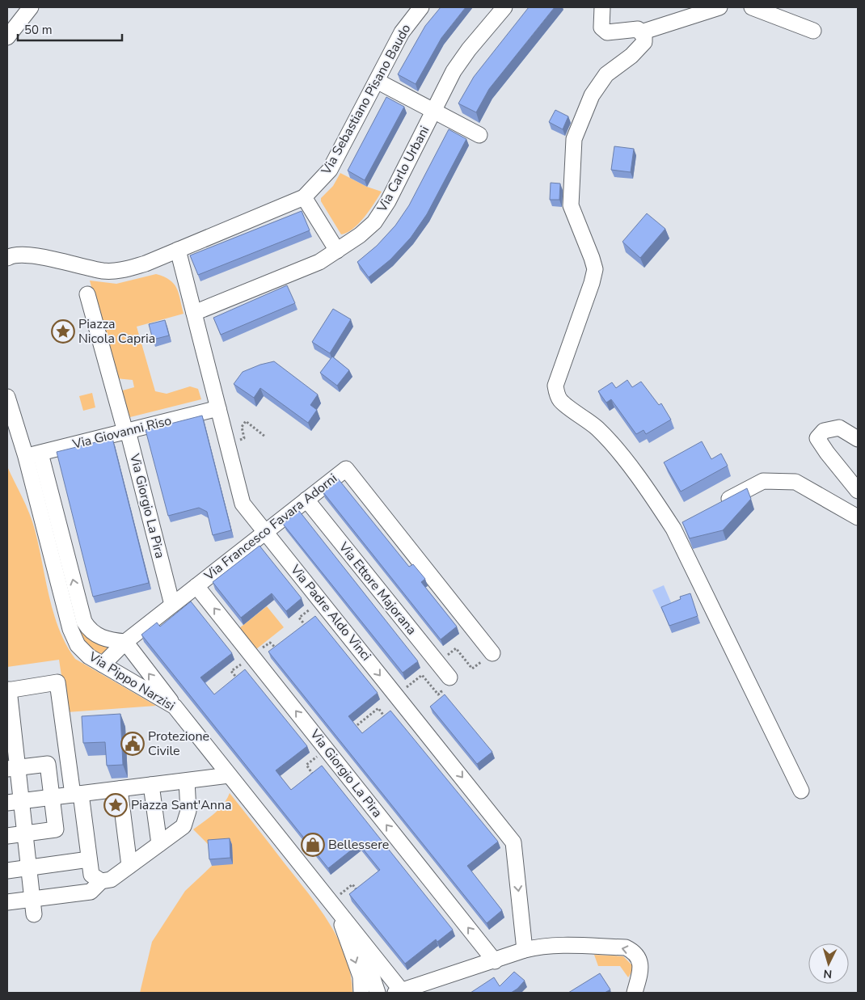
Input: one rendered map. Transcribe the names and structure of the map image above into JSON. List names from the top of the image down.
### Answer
{
  "streets": {
    "street": [
      "Via Sebastiano Pisano Baudo",
      "Via Carlo Urbani",
      "Via Giovanni Riso",
      "Via Giorgio La Pira",
      "Via Francesco Favara Adorni",
      "Via Ettore Majorana",
      "Via Padre Aldo Vinci",
      "Via Pippo Narzisi"
    ]
  },
  "crossings": [
    ["Via Sebastiano Pisano Baudo", "Via Padre Aldo Vinci"],
    ["Via Carlo Urbani", "Via Padre Aldo Vinci"],
    ["Via Giovanni Riso", "Via Giorgio La Pira"],
    ["Via Giovanni Riso", "Via Padre Aldo Vinci"],
    ["Via Giovanni Riso", "Via Pippo Narzisi"],
    ["Via Giorgio La Pira", "Via Francesco Favara Adorni"],
    ["Via Francesco Favara Adorni", "Via Ettore Majorana"],
    ["Via Francesco Favara Adorni", "Via Padre Aldo Vinci"],
    ["Via Francesco Favara Adorni", "Via Pippo Narzisi"]
  ],
  "one_way": ["Via Padre Aldo Vinci"],
  "places": {
    "place": ["Piazza Nicola Capria", "Piazza Sant'Anna"],
    "public building": ["Protezione Civile"],
    "shop": ["Bellessere"]
  },
  "scale_bar": "50 m",
  "north": "bottom"
}
